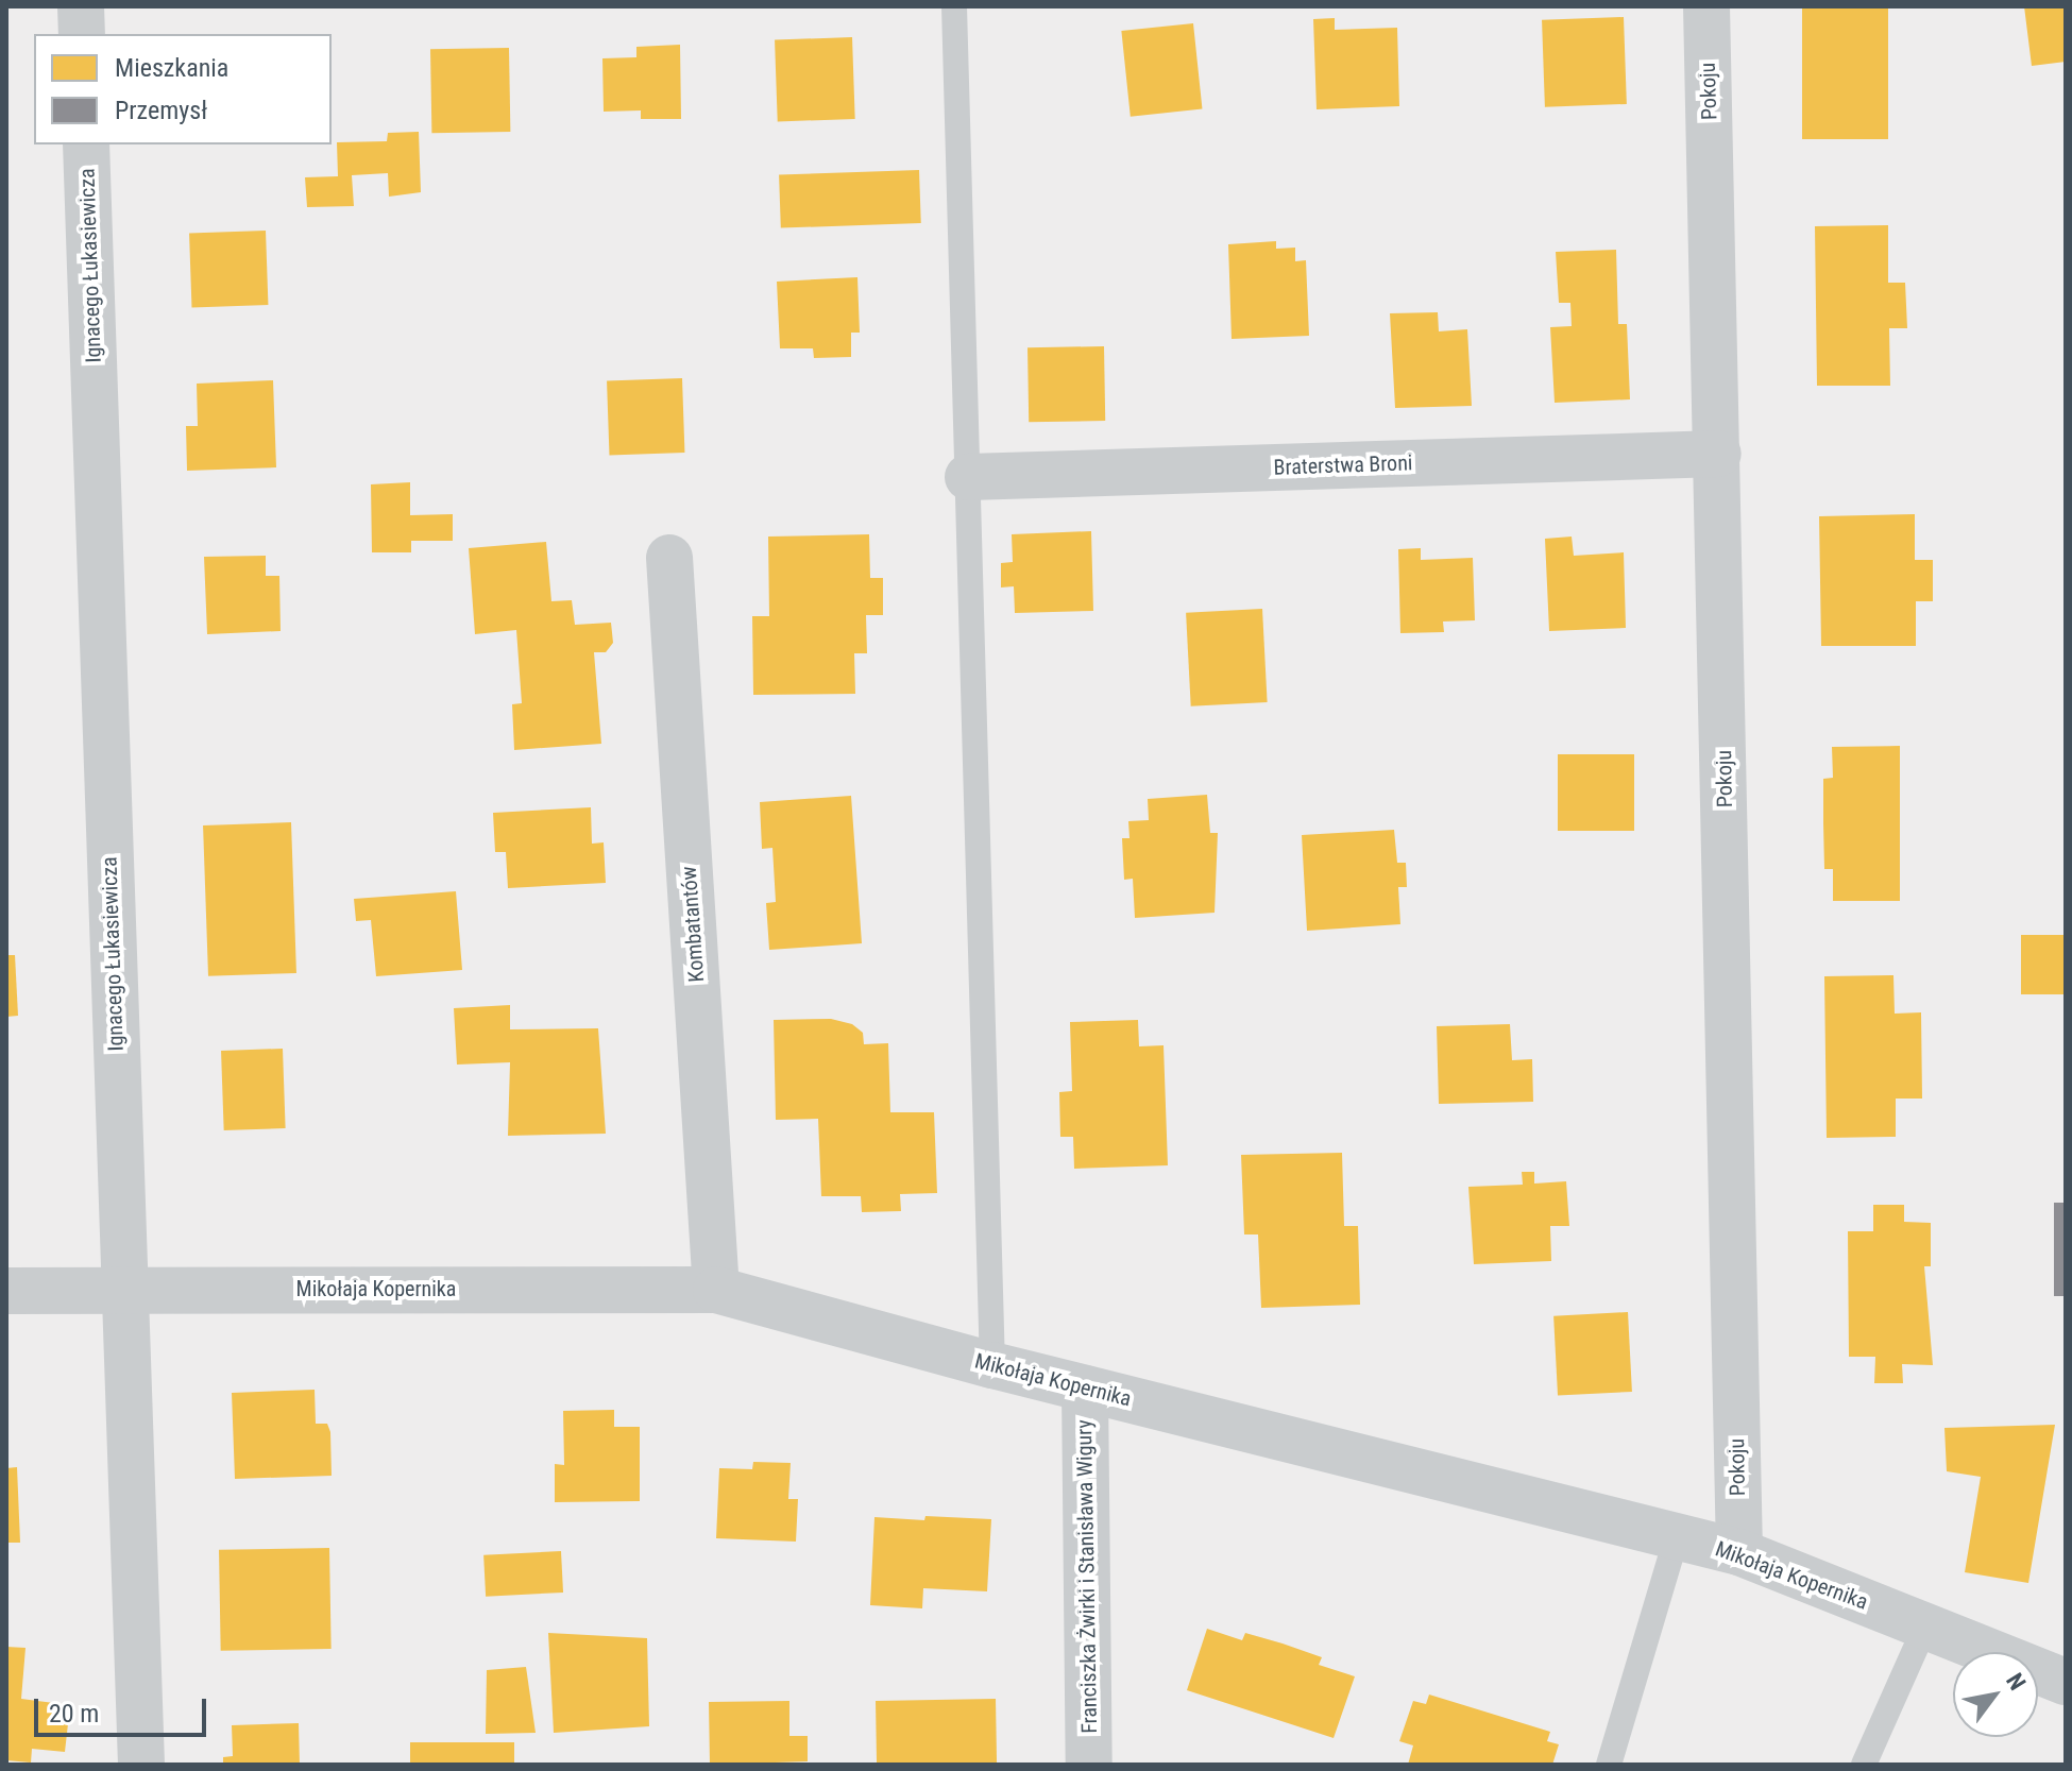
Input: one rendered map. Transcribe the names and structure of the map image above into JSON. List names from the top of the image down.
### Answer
{
  "streets": {
    "street": [
      "Pokoju",
      "Ignacego Łukasiewicza",
      "Braterstwa Broni",
      "Kombatantów",
      "Mikołaja Kopernika",
      "Franciszka Żwirki i Stanisława Wigury"
    ]
  },
  "crossings": [
    ["Pokoju", "Braterstwa Broni"],
    ["Pokoju", "Mikołaja Kopernika"],
    ["Ignacego Łukasiewicza", "Mikołaja Kopernika"],
    ["Kombatantów", "Mikołaja Kopernika"],
    ["Mikołaja Kopernika", "Franciszka Żwirki i Stanisława Wigury"]
  ],
  "legend": ["Mieszkania", "Przemysł"],
  "scale_bar": "20 m",
  "north": "top right"
}
